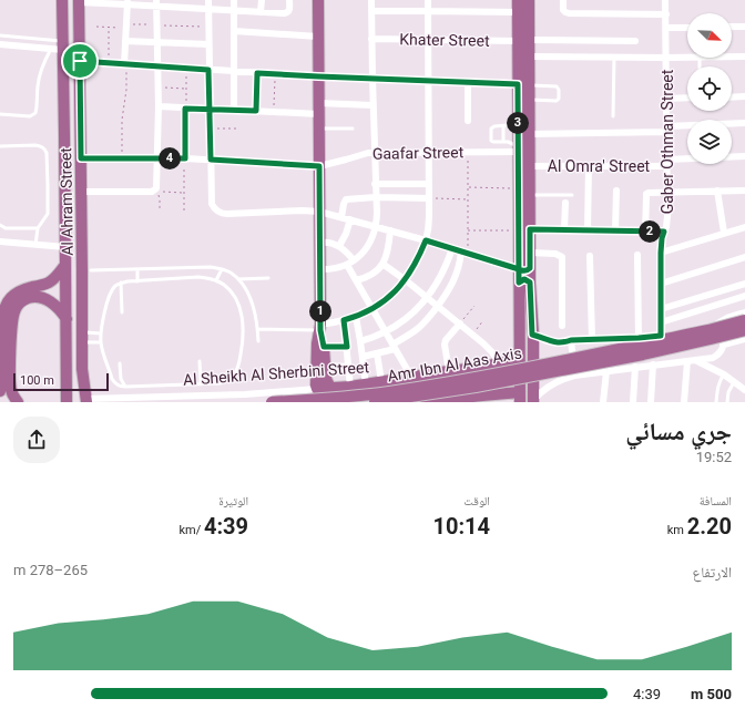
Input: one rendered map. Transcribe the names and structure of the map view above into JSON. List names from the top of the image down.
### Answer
{
  "streets": {
    "main road": ["Al Ahram Street", "Amr Ibn Al Aas Axis", "Al Sheikh Al Sherbini Street"],
    "street": [
      "Khater Street",
      "Gaber Othman Street",
      "Gaafar Street",
      "Al Omra' Street"
    ]
  },
  "crossings": [
    ["Gaber Othman Street", "Al Omra' Street"],
    ["Gaafar Street", "Al Ahram Street"],
    ["Al Ahram Street", "Al Sheikh Al Sherbini Street"]
  ],
  "scale_bar": "100 m",
  "north": "bottom right",
  "page": {
    "pins": [
      "3",
      "4",
      "2",
      "1"
    ],
    "scale": "100 m",
    "heading": ["جري مسائي", "19:52"],
    "stats": [
      ["المسافة", "2.20 km"],
      ["الوقت", "10:14"],
      ["الوتيرة", "4:39 /km"]
    ],
    "chart": ["الارتفاع", "265–278 m"],
    "list": [
      {
        "name": "500 m",
        "note": "4:39"
      }
    ]
  }
}
